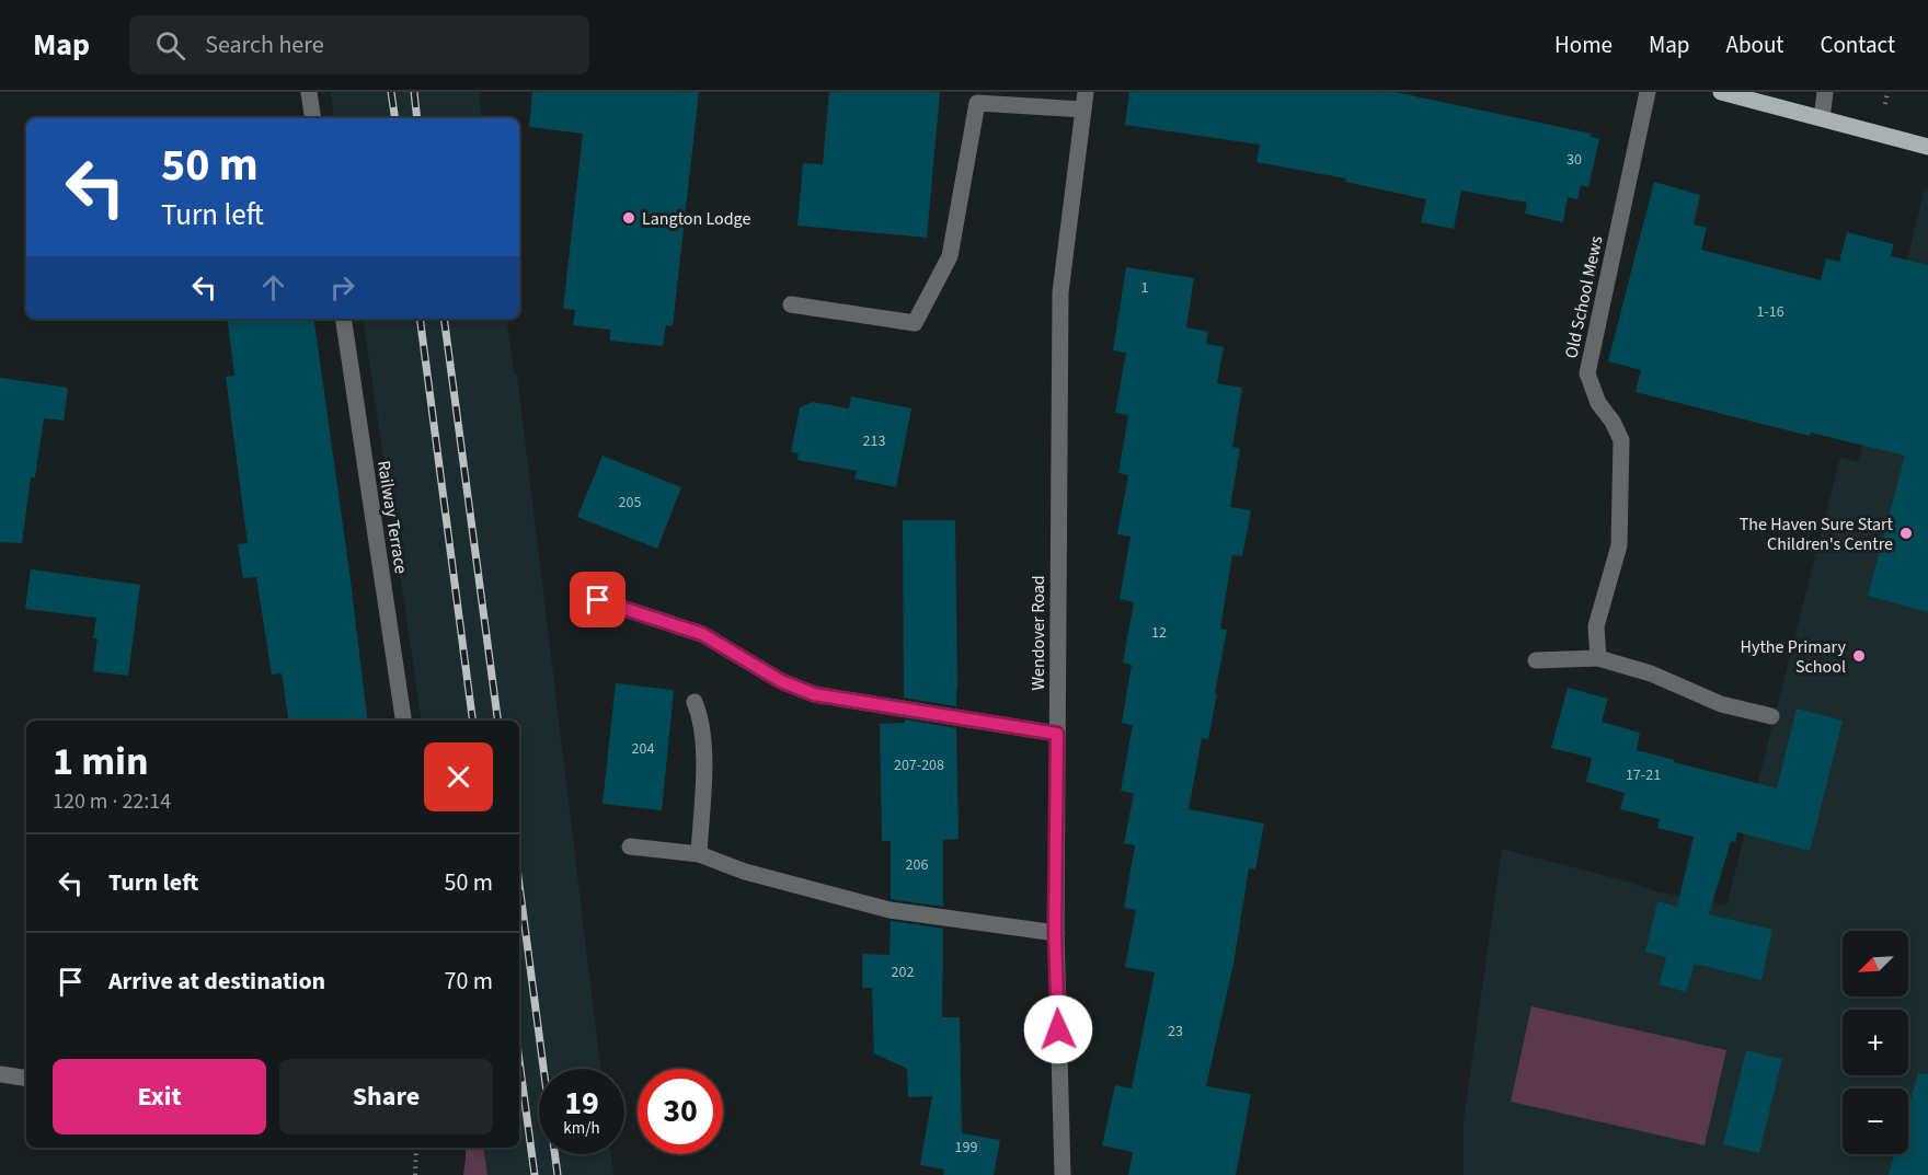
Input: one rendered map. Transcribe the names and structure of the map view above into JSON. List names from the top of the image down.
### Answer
{
  "streets": {
    "street": ["Old School Mews", "Railway Terrace", "Wendover Road"]
  },
  "places": ["Langton Lodge", "The Haven Sure Start Children's Centre", "Hythe Primary School"],
  "house_numbers": [
    "30",
    "1",
    "1-16",
    "213",
    "205",
    "12",
    "204",
    "207-208",
    "17-21",
    "206",
    "202",
    "23",
    "199"
  ],
  "north": "bottom left",
  "page": {
    "header": "Map",
    "search": "Search here",
    "nav": [
      "Home",
      "Map",
      "About",
      "Contact"
    ],
    "turn": ["50 m", "Turn left"],
    "heading": ["1 min", "120 m · 22:14"],
    "list": [
      {
        "name": "Turn left",
        "value": "50 m"
      },
      {
        "name": "Arrive at destination",
        "value": "70 m"
      }
    ],
    "map_buttons": ["+", "−"],
    "buttons": ["Exit", "Share"],
    "speed": "19 km/h",
    "limit": "30"
  }
}
